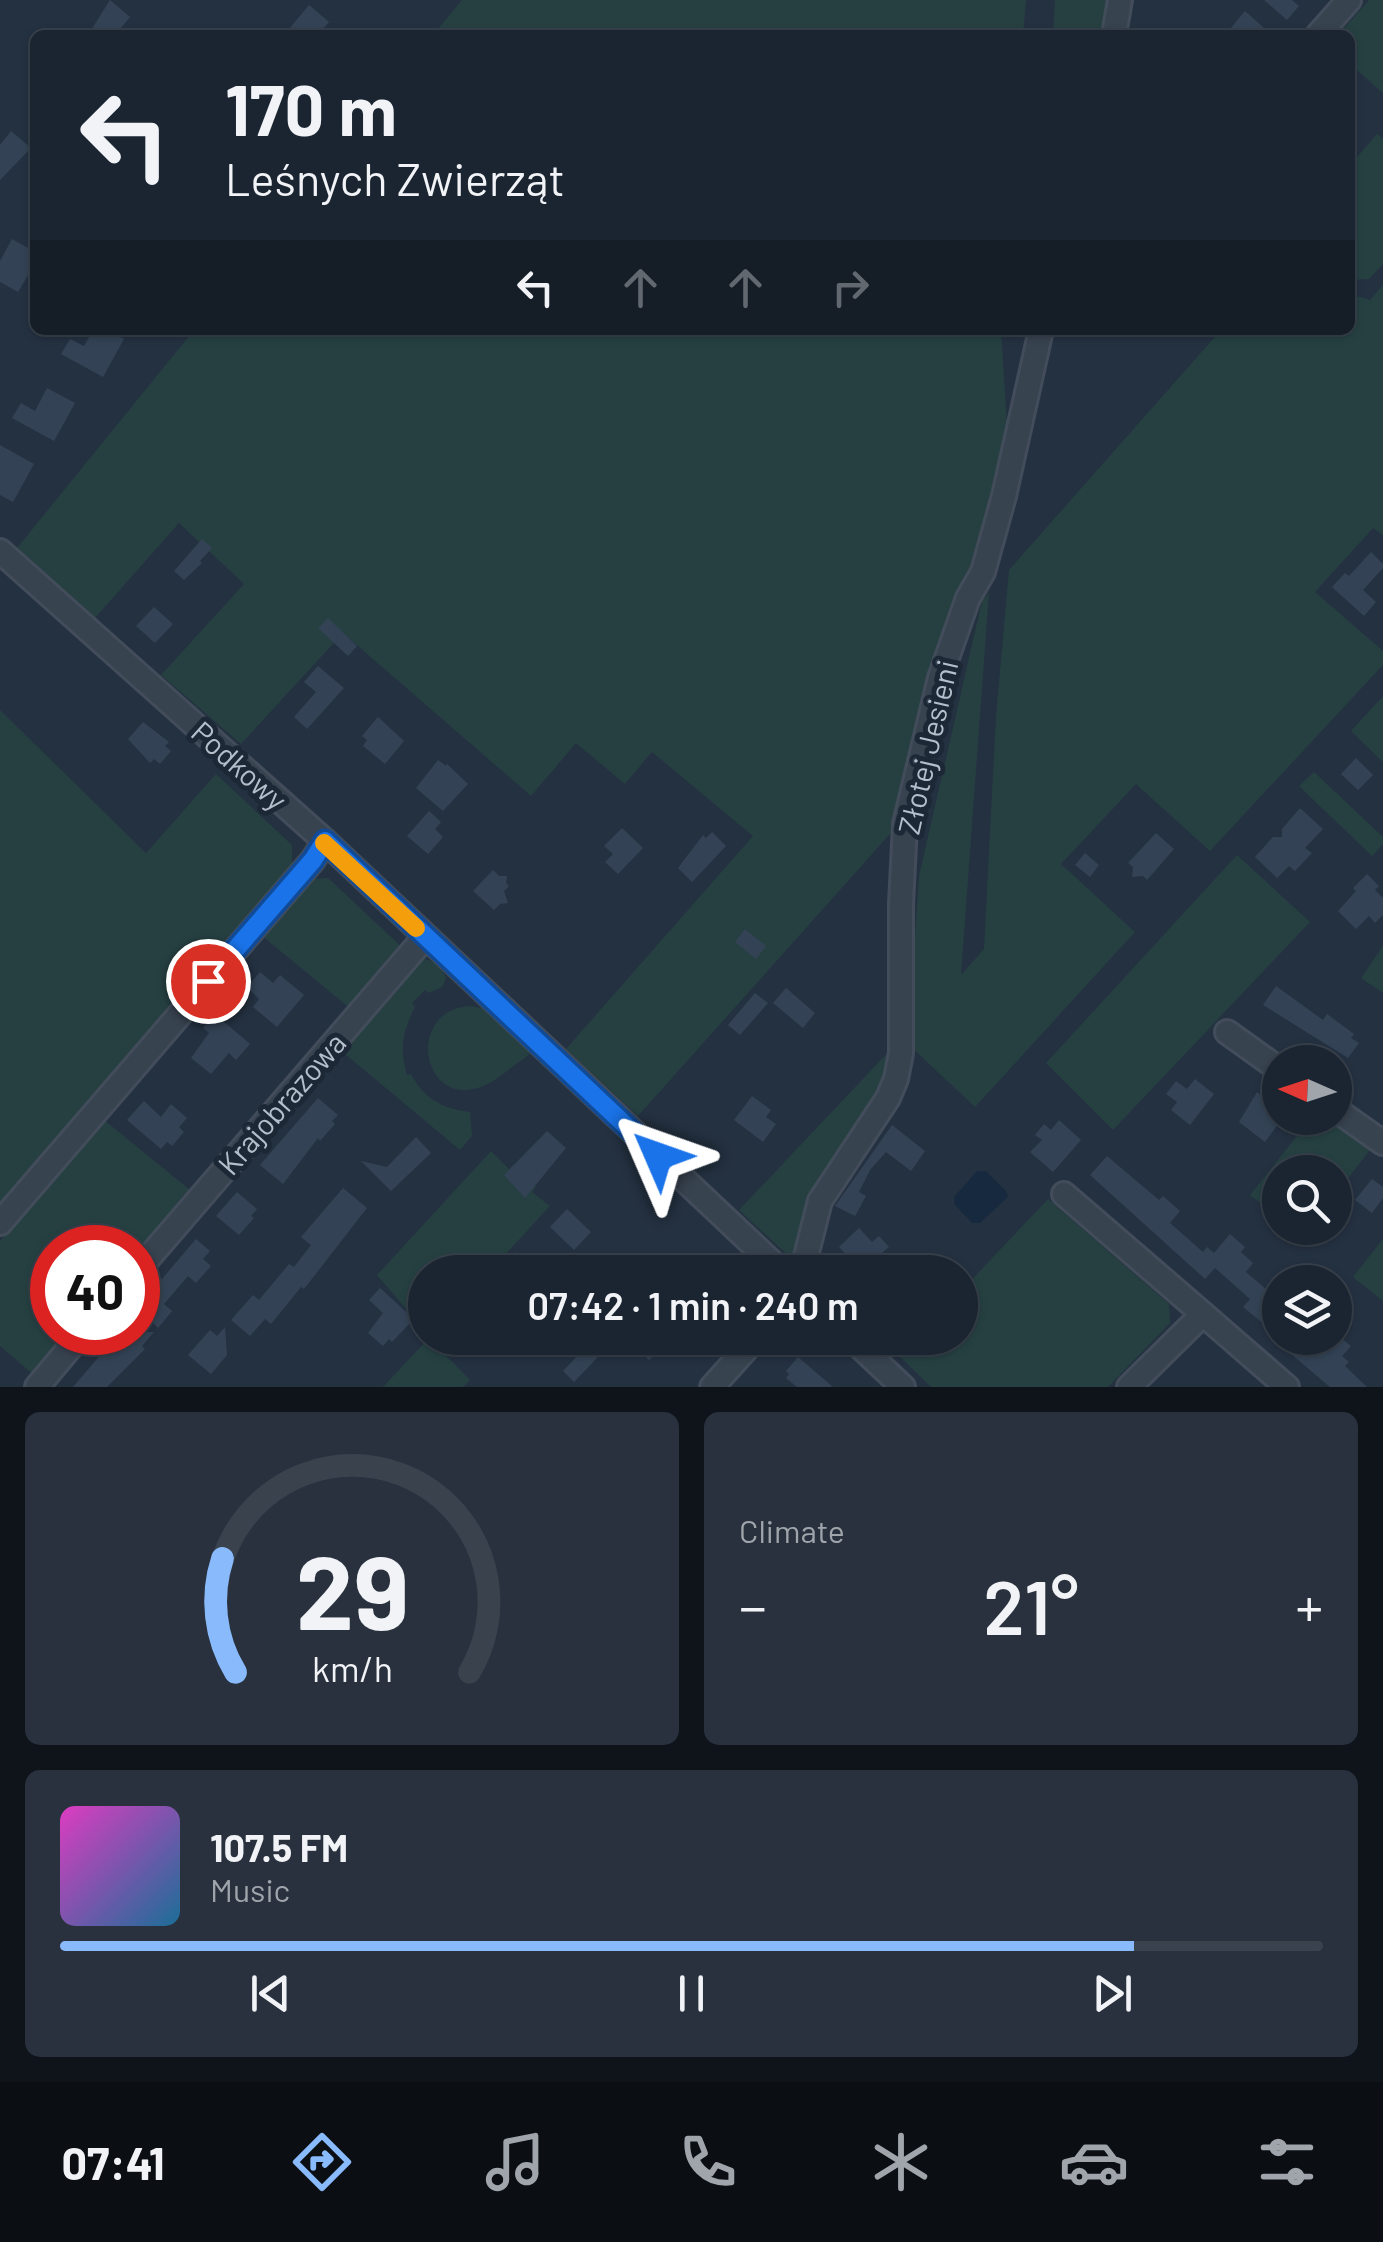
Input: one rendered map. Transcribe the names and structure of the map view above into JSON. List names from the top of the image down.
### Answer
{
  "streets": {
    "street": ["Złotej Jesieni", "Podkowy", "Krajobrazowa"]
  },
  "crossings": [
    ["Podkowy", "Krajobrazowa"]
  ],
  "north": "left",
  "page": {
    "turn": ["170 m", "Leśnych Zwierząt"],
    "limit": "40",
    "trip": "07:42 · 1 min · 240 m",
    "tile": "Climate",
    "heat": ["−", "21°", "+"],
    "song": ["107.5 FM", "Music"],
    "tabs": "07:41",
    "gauge": ["29", "km/h"]
  }
}
